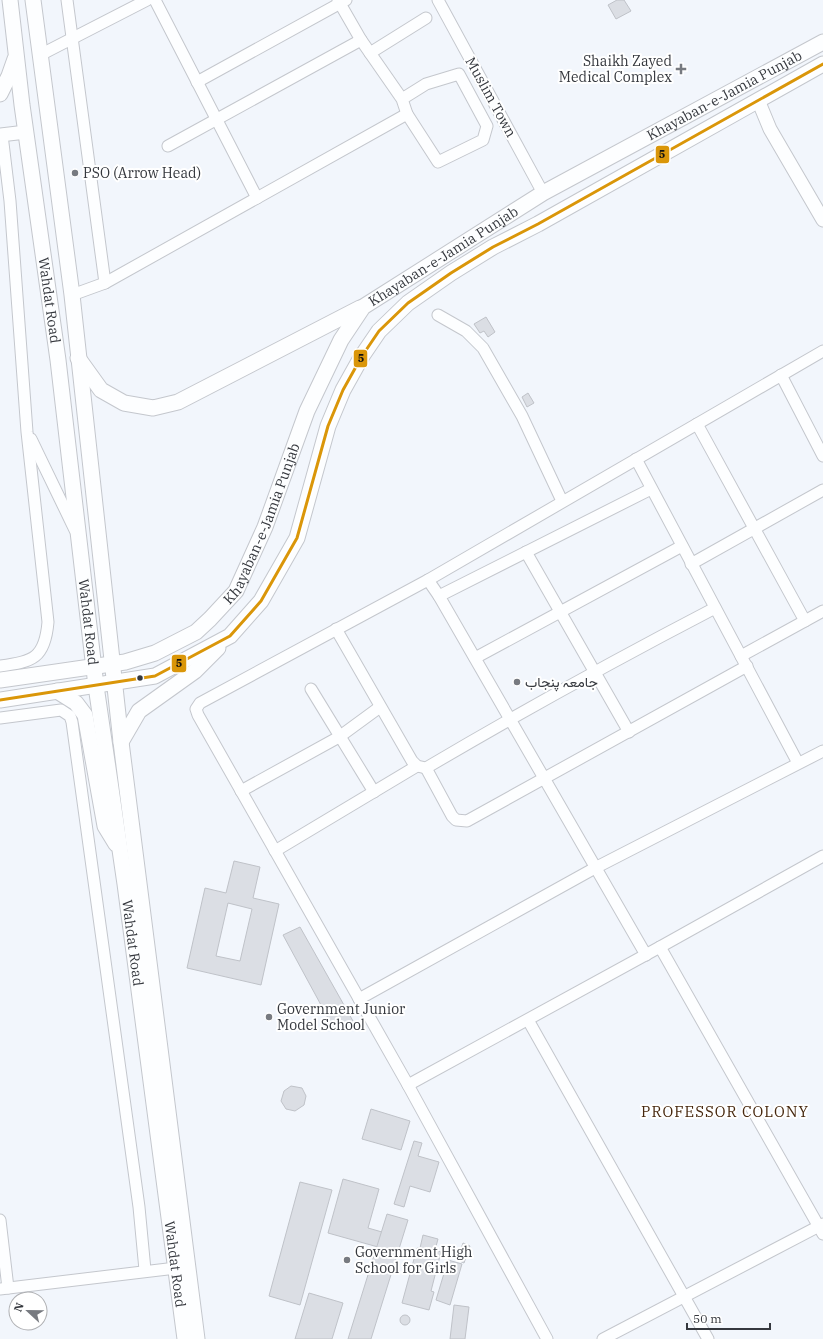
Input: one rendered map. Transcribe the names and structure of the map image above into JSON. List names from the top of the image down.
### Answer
{
  "streets": {
    "main road": ["Khayaban-e-Jamia Punjab", "Wahdat Road"],
    "street": ["Muslim Town"]
  },
  "crossings": [
    ["Khayaban-e-Jamia Punjab", "Muslim Town"],
    ["Khayaban-e-Jamia Punjab", "Wahdat Road"]
  ],
  "districts": ["PROFESSOR COLONY"],
  "places": {
    "health": ["Shaikh Zayed Medical Complex"],
    "other": [
      "PSO (Arrow Head)",
      "جامعہ پنجاب",
      "Government Junior Model School",
      "Government High School for Girls"
    ]
  },
  "lines": ["transit line 5"],
  "scale_bar": "50 m",
  "north": "left"
}
